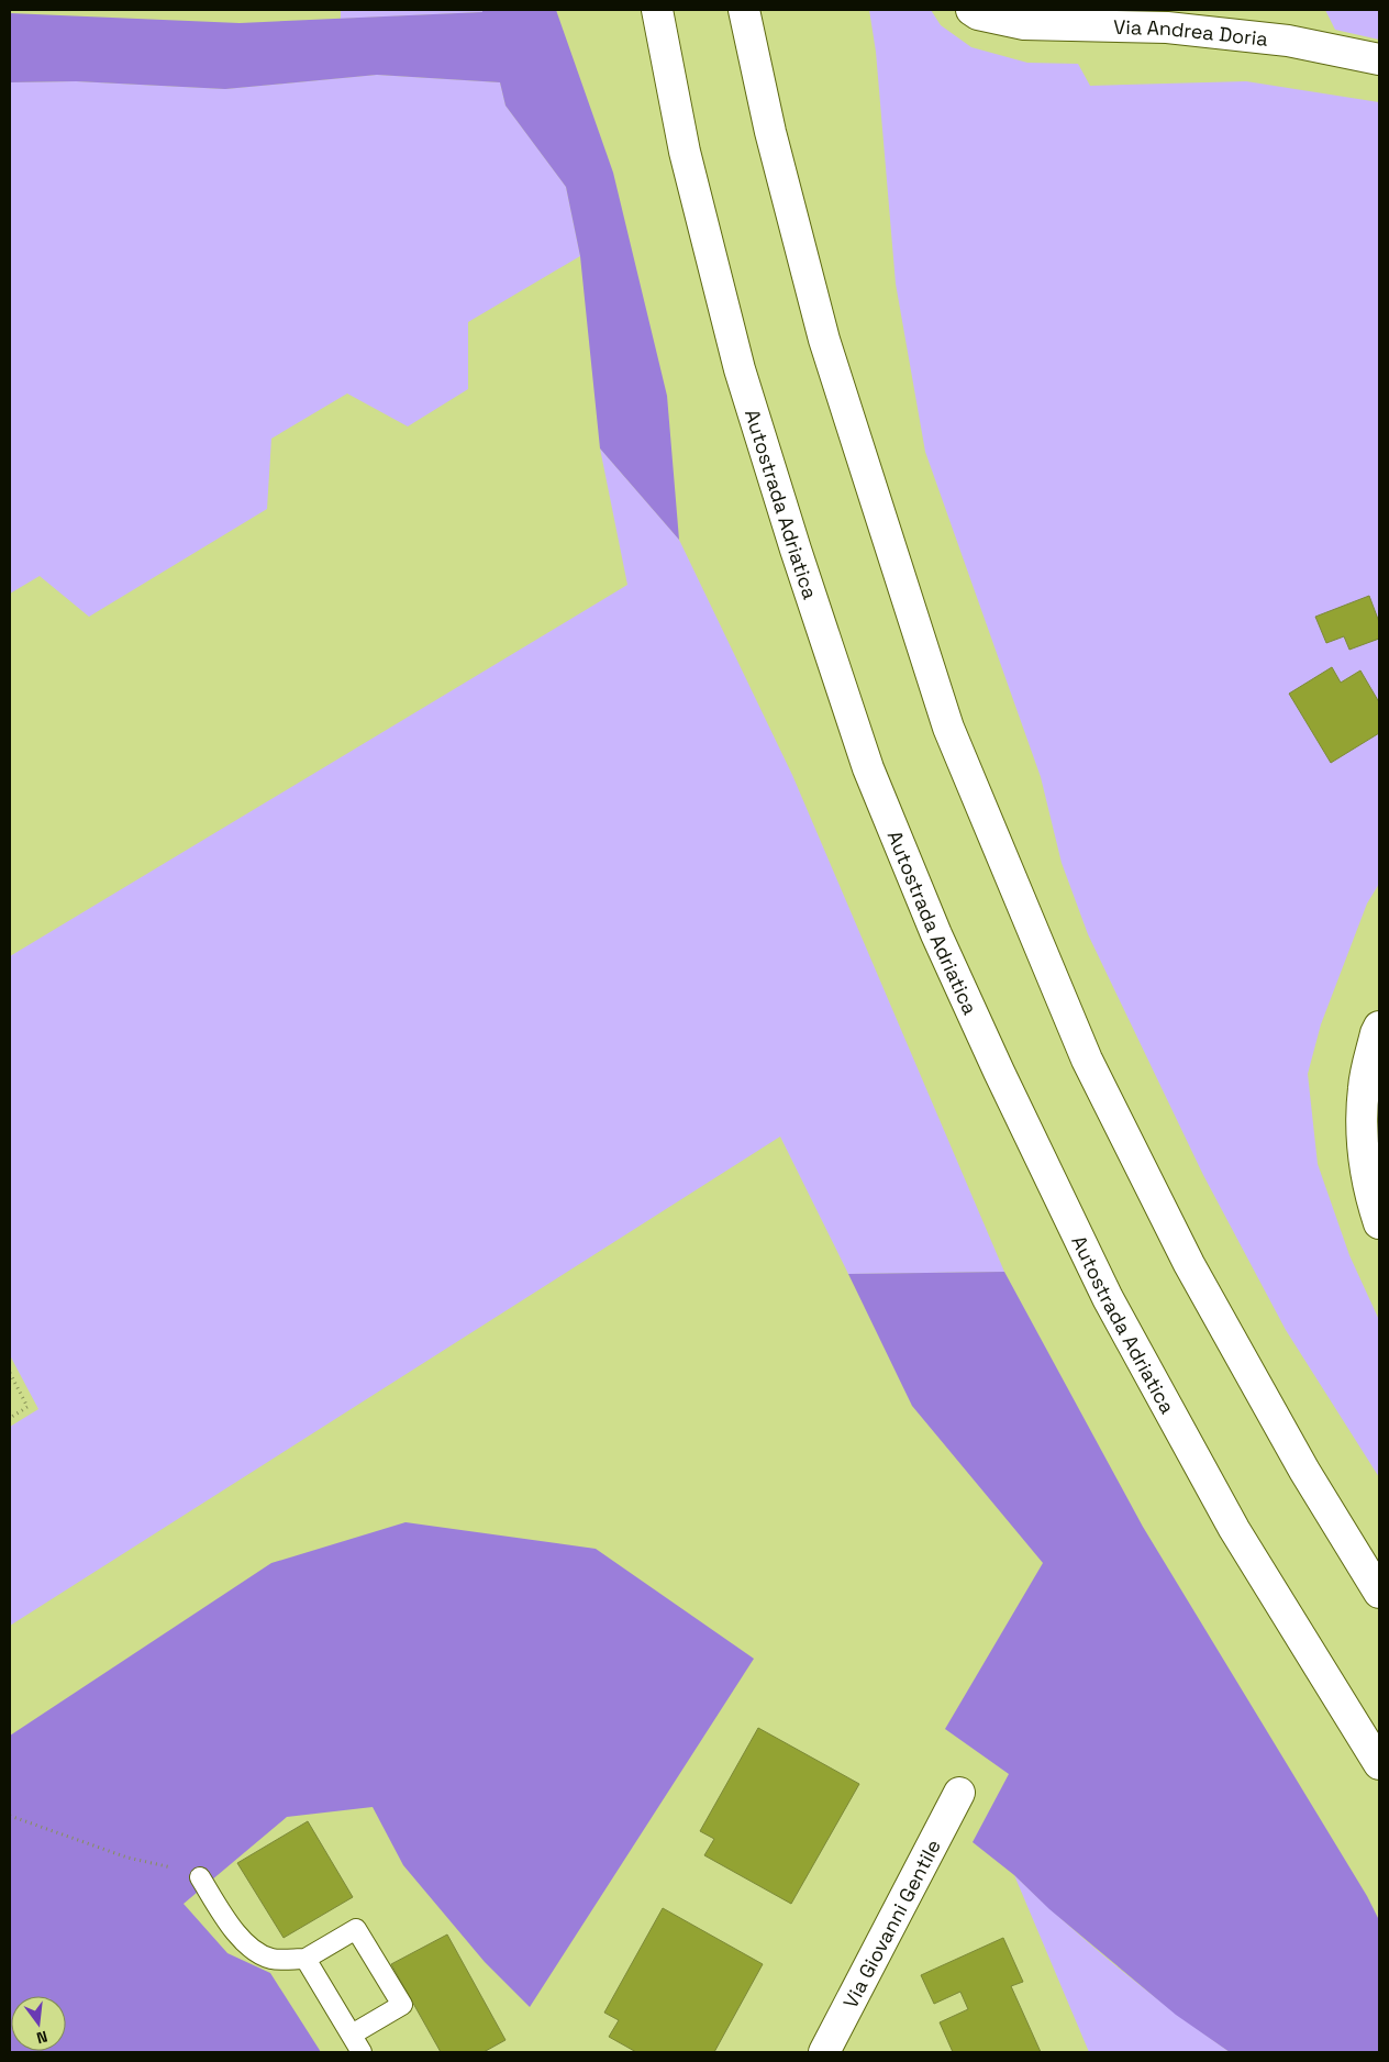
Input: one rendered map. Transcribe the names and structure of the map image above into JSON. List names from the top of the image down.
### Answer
{
  "streets": {
    "main road": ["Via Andrea Doria", "Autostrada Adriatica", "Via Giovanni Gentile"]
  },
  "north": "bottom"
}
